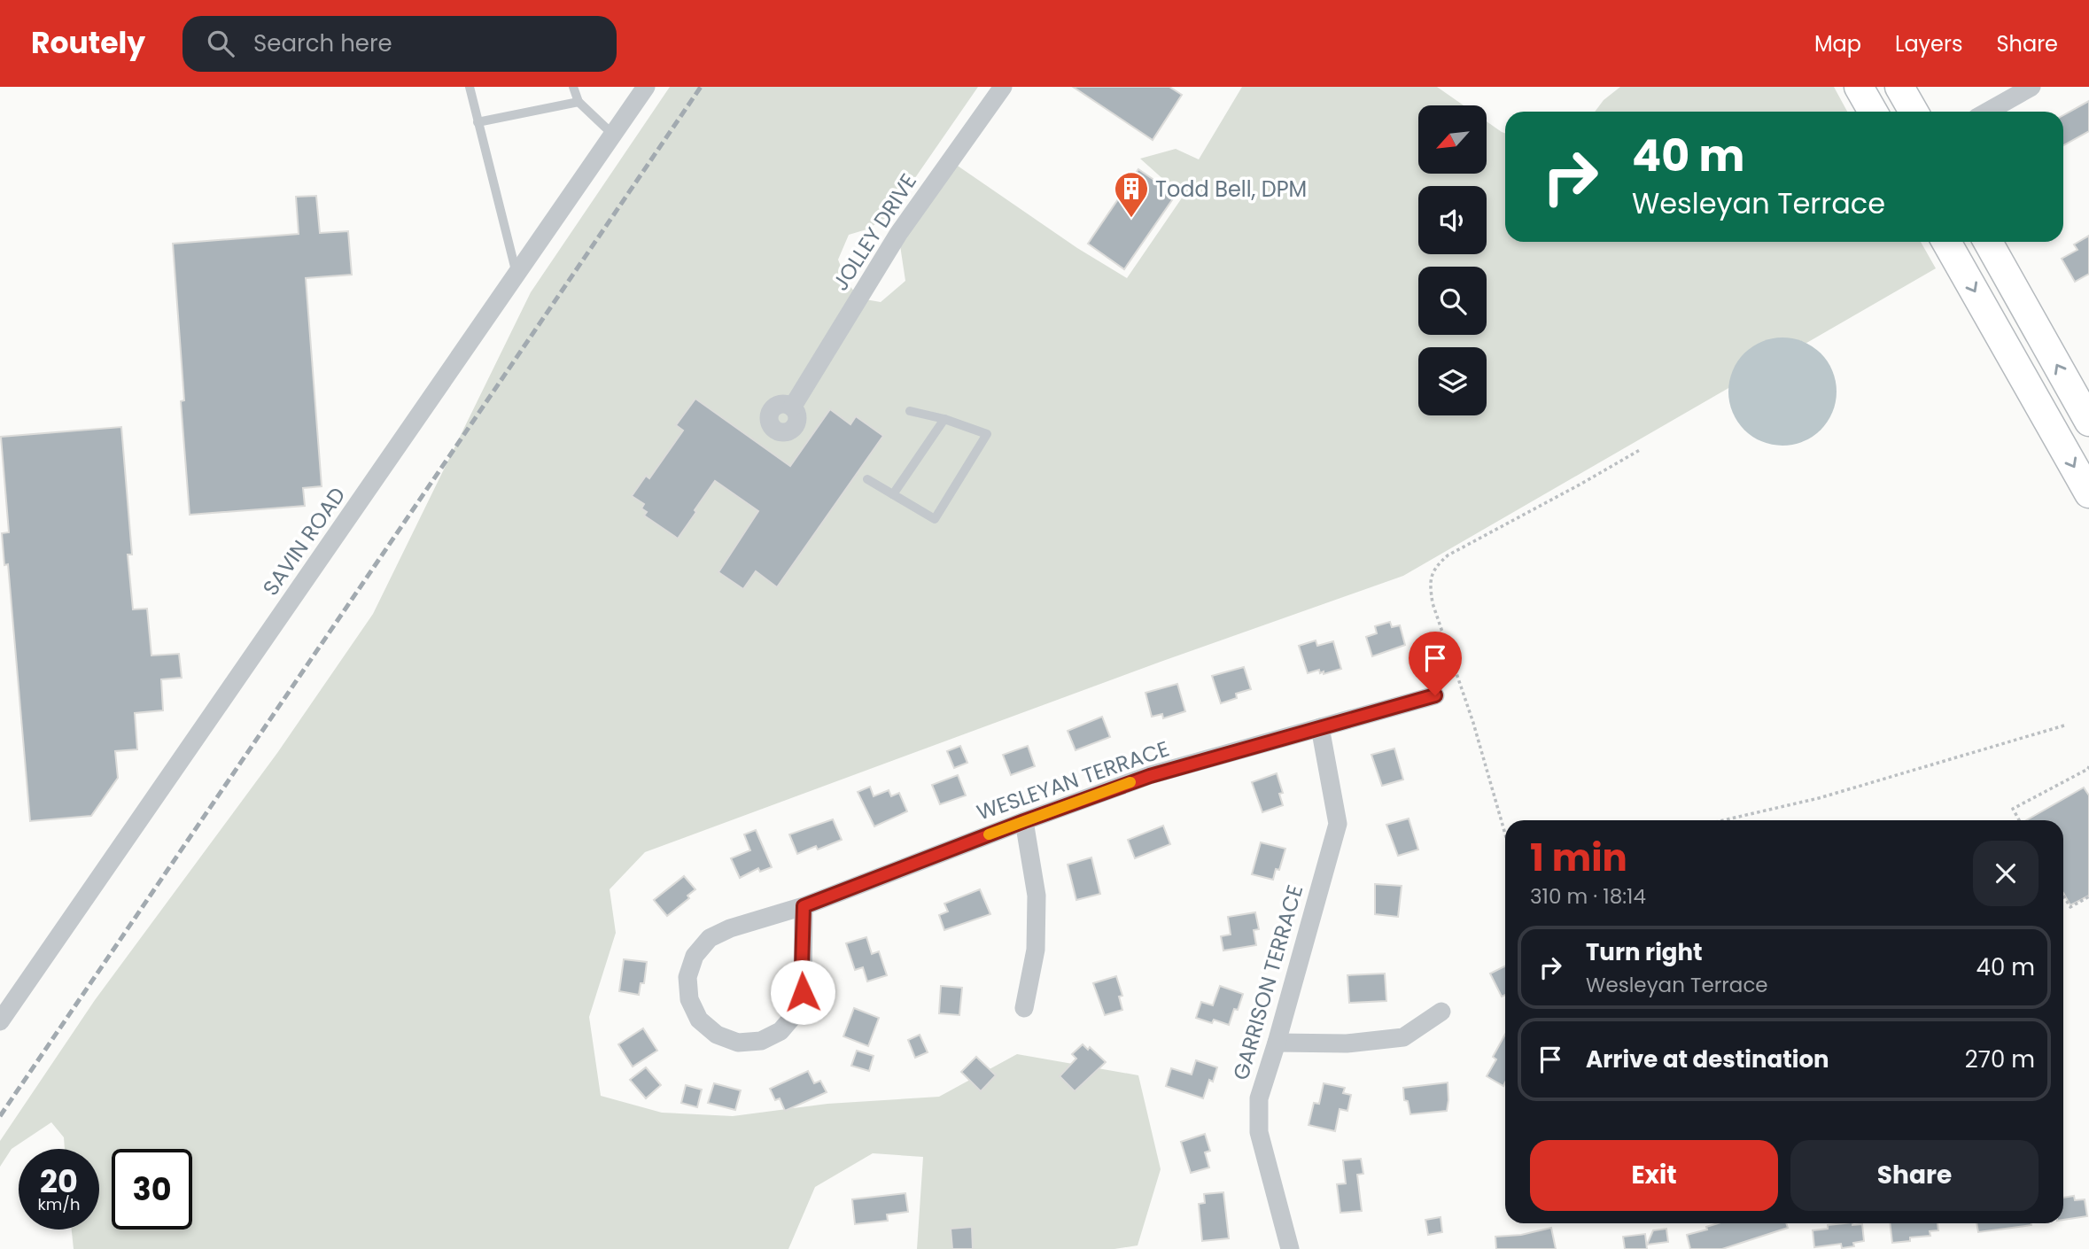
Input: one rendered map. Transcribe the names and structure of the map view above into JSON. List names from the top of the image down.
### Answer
{
  "streets": {
    "street": [
      "JOLLEY DRIVE",
      "SAVIN ROAD",
      "WESLEYAN TERRACE",
      "GARRISON TERRACE"
    ]
  },
  "crossings": [
    ["WESLEYAN TERRACE", "GARRISON TERRACE"]
  ],
  "places": {
    "building": ["Todd Bell, DPM"]
  },
  "north": "bottom left",
  "page": {
    "header": "Routely",
    "search": "Search here",
    "nav": ["Map", "Layers", "Share"],
    "turn": ["40 m", "Wesleyan Terrace"],
    "heading": ["1 min", "310 m · 18:14"],
    "list": [
      {
        "name": "Turn right",
        "note": "Wesleyan Terrace",
        "value": "40 m"
      },
      {
        "name": "Arrive at destination",
        "value": "270 m"
      }
    ],
    "buttons": ["Exit", "Share"],
    "speed": "20 km/h",
    "limit": "30"
  }
}
